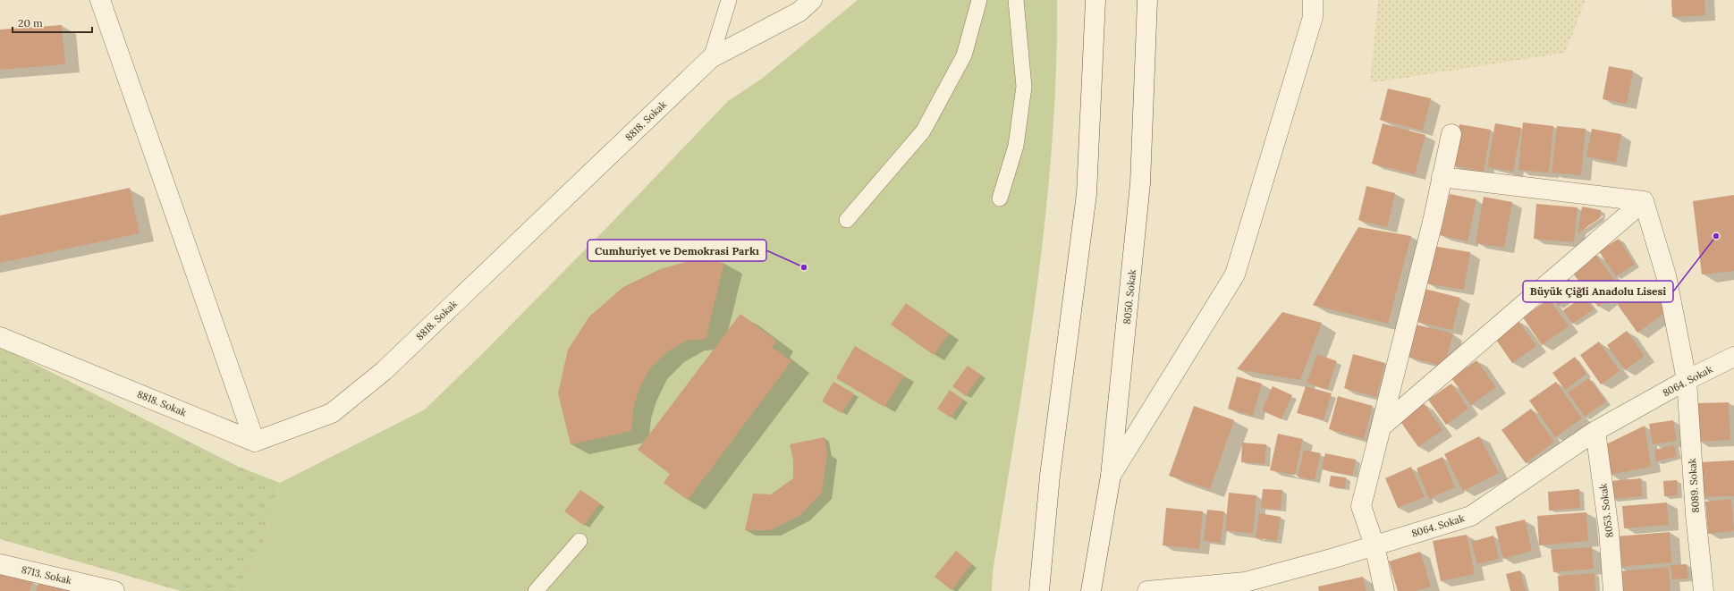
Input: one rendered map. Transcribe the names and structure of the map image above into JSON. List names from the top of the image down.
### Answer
{
  "streets": {
    "street": [
      "8818. Sokak",
      "8050. Sokak",
      "8064. Sokak",
      "8089. Sokak",
      "8053. Sokak",
      "8713. Sokak"
    ]
  },
  "crossings": [
    ["8064. Sokak", "8089. Sokak"],
    ["8064. Sokak", "8053. Sokak"]
  ],
  "places": ["Büyük Çiğli Anadolu Lisesi", "Cumhuriyet ve Demokrasi Parkı"],
  "scale_bar": "20 m"
}
